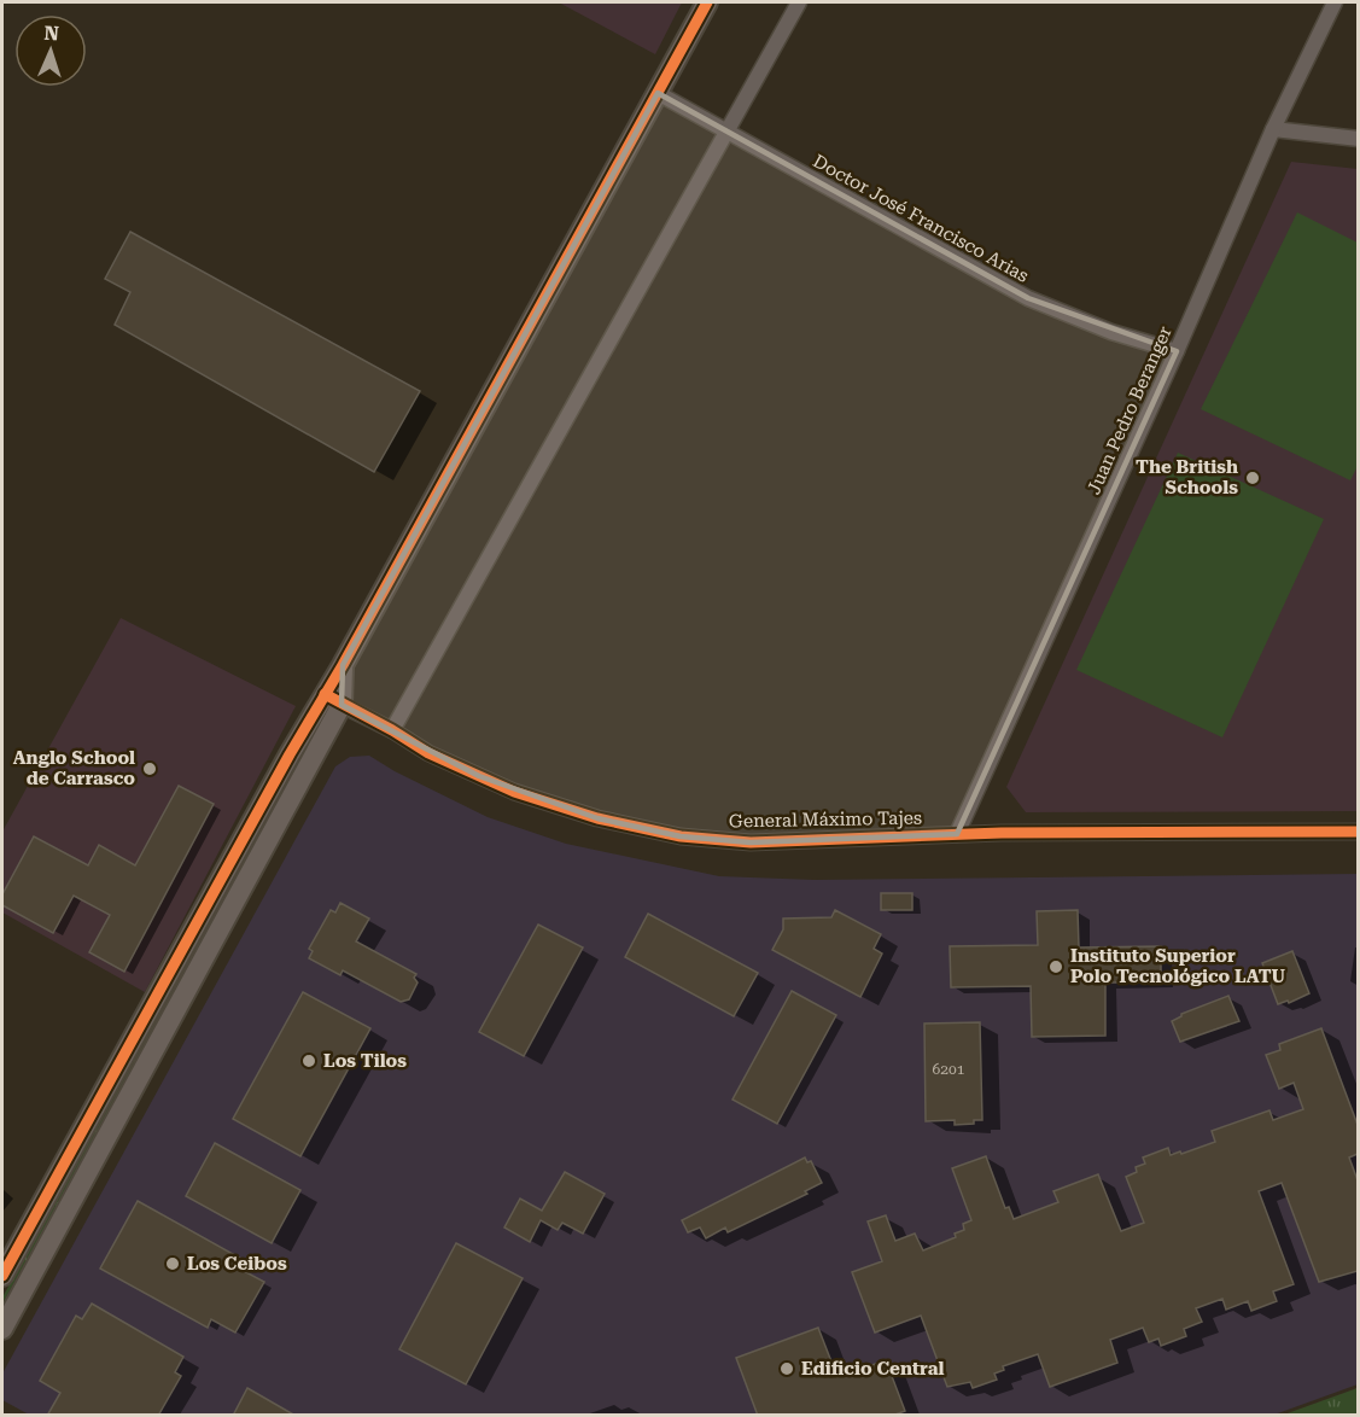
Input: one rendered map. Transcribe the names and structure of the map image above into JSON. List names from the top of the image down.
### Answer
{
  "streets": {
    "street": ["Doctor José Francisco Arias", "Juan Pedro Beranger", "General Máximo Tajes"]
  },
  "crossings": [
    ["Doctor José Francisco Arias", "Juan Pedro Beranger"],
    ["Juan Pedro Beranger", "General Máximo Tajes"]
  ],
  "places": [
    "The British Schools",
    "Anglo School de Carrasco",
    "Instituto Superior Polo Tecnológico LATU",
    "Los Tilos",
    "Los Ceibos",
    "Edificio Central"
  ],
  "house_numbers": ["6201"],
  "north": "top"
}
